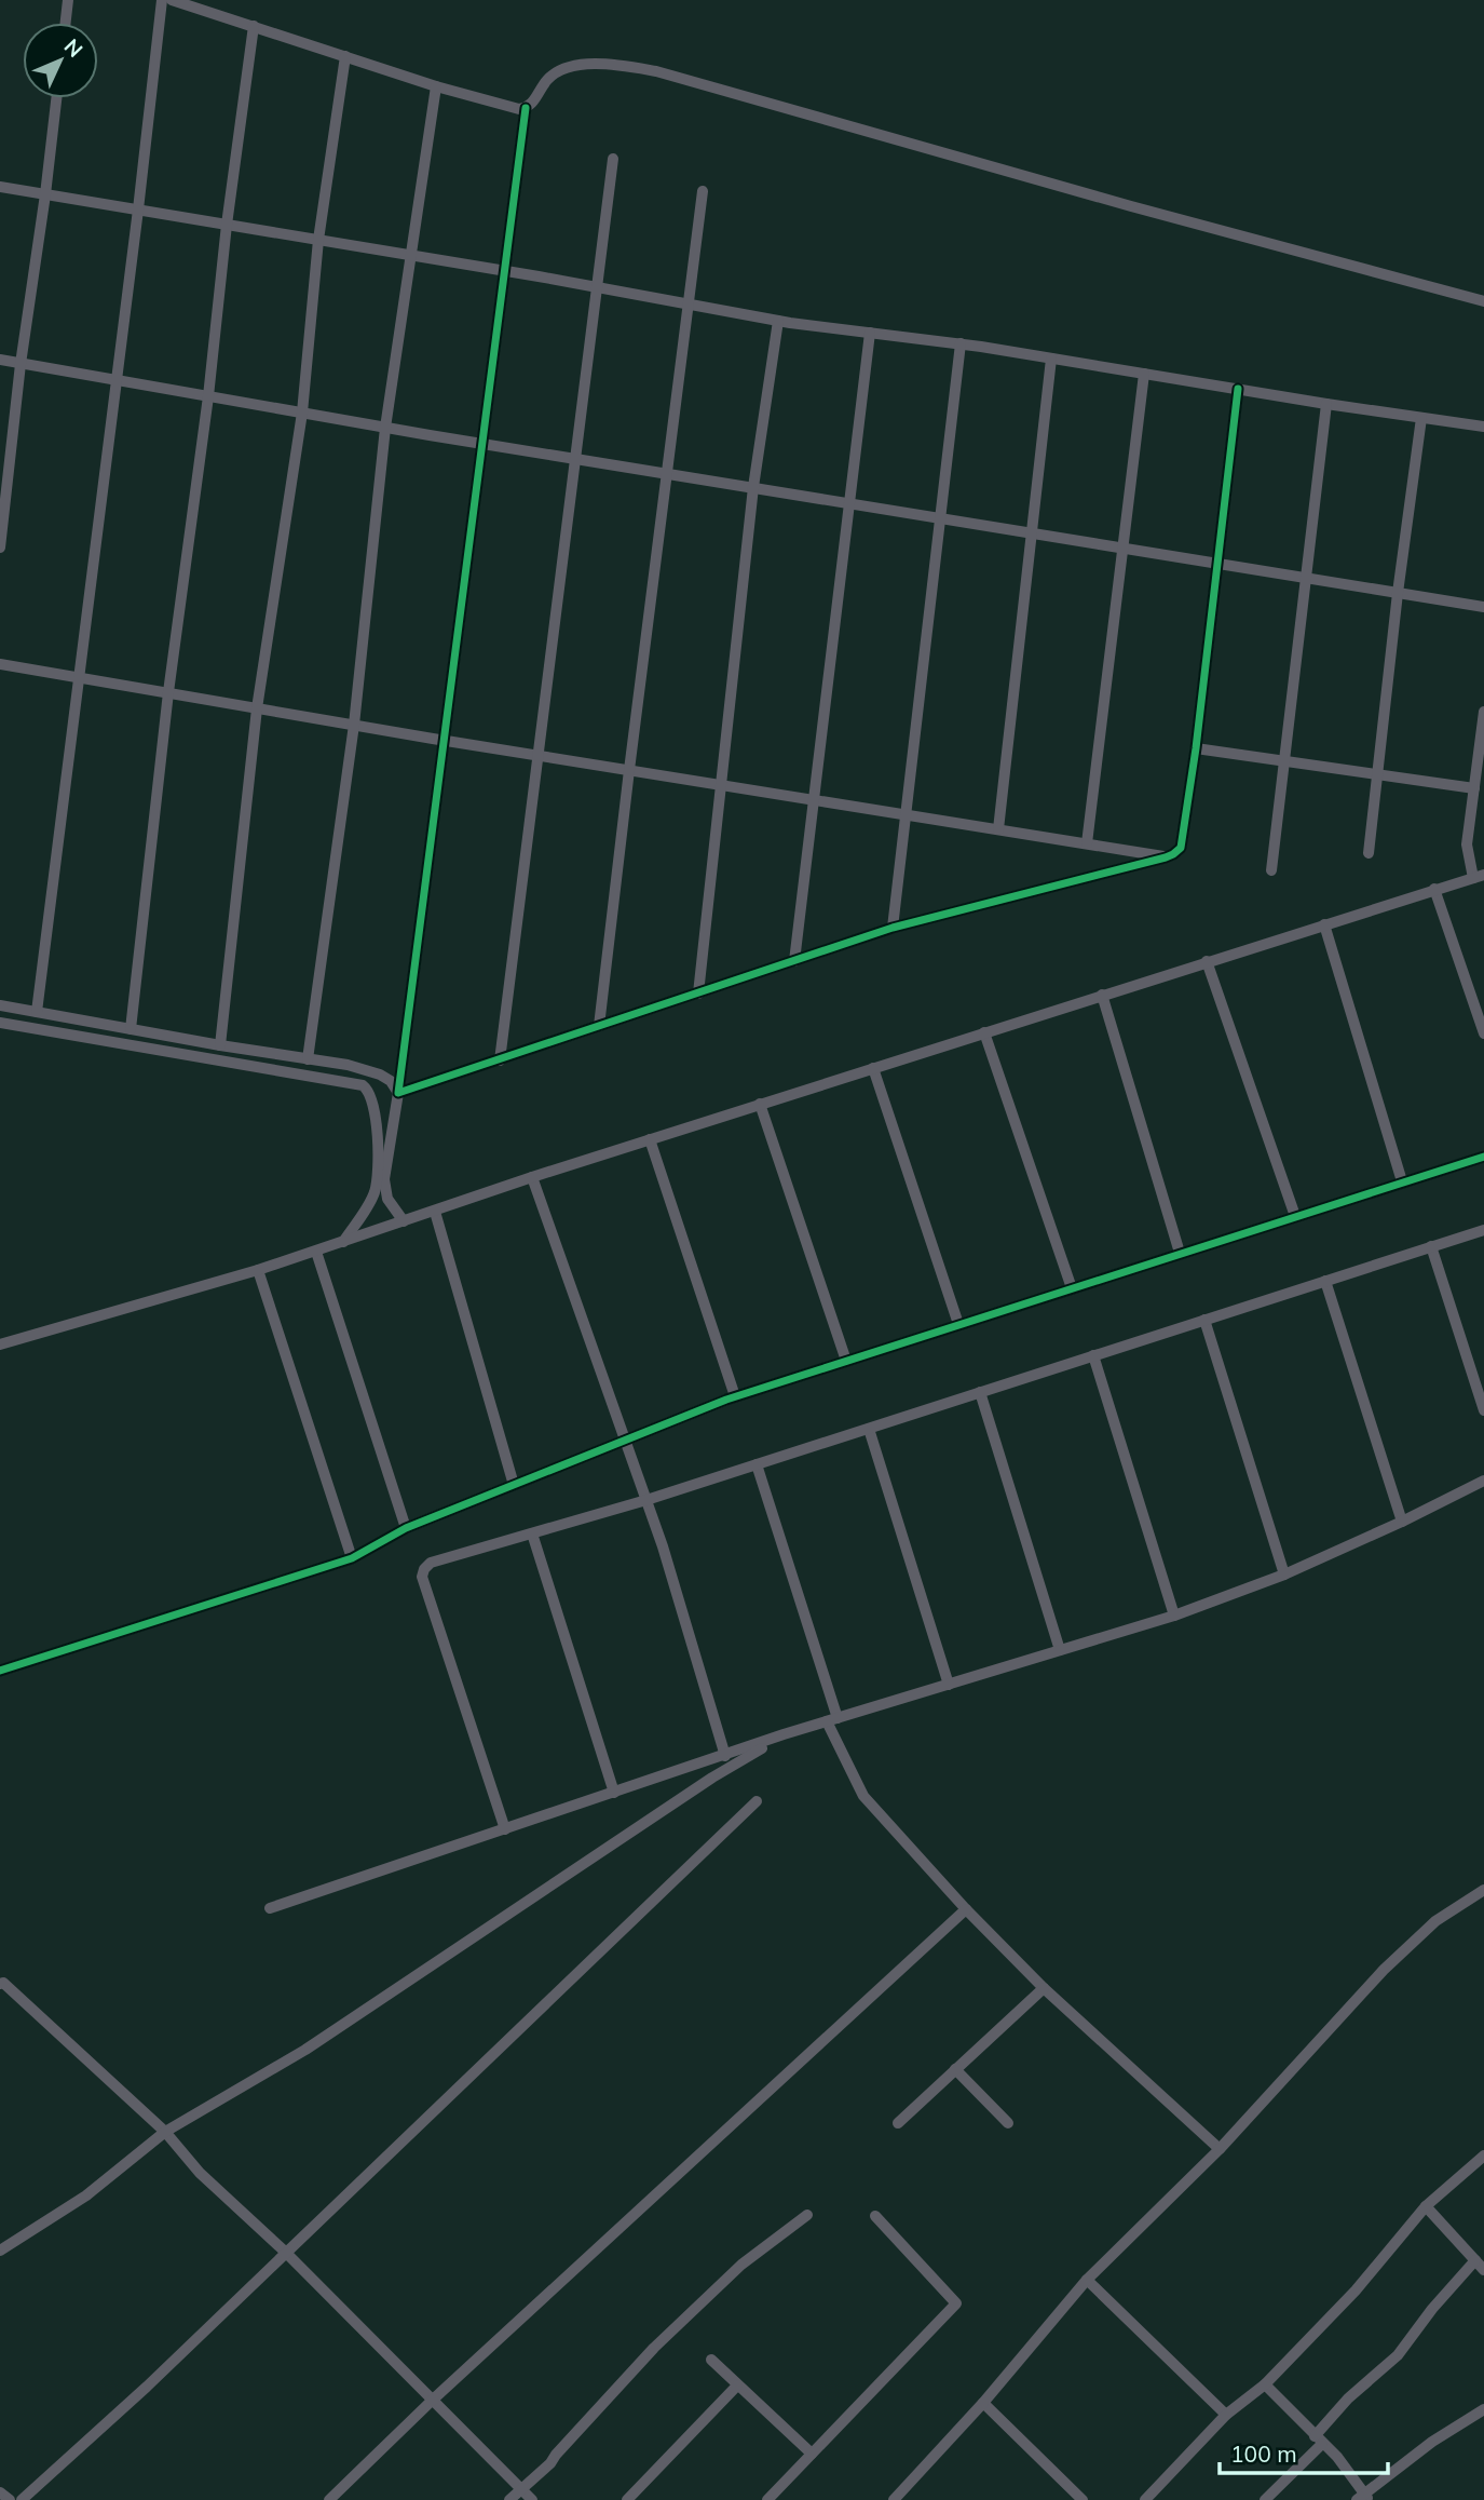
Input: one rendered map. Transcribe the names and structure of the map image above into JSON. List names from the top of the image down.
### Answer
{
  "scale_bar": "100 m",
  "north": "top right"
}
